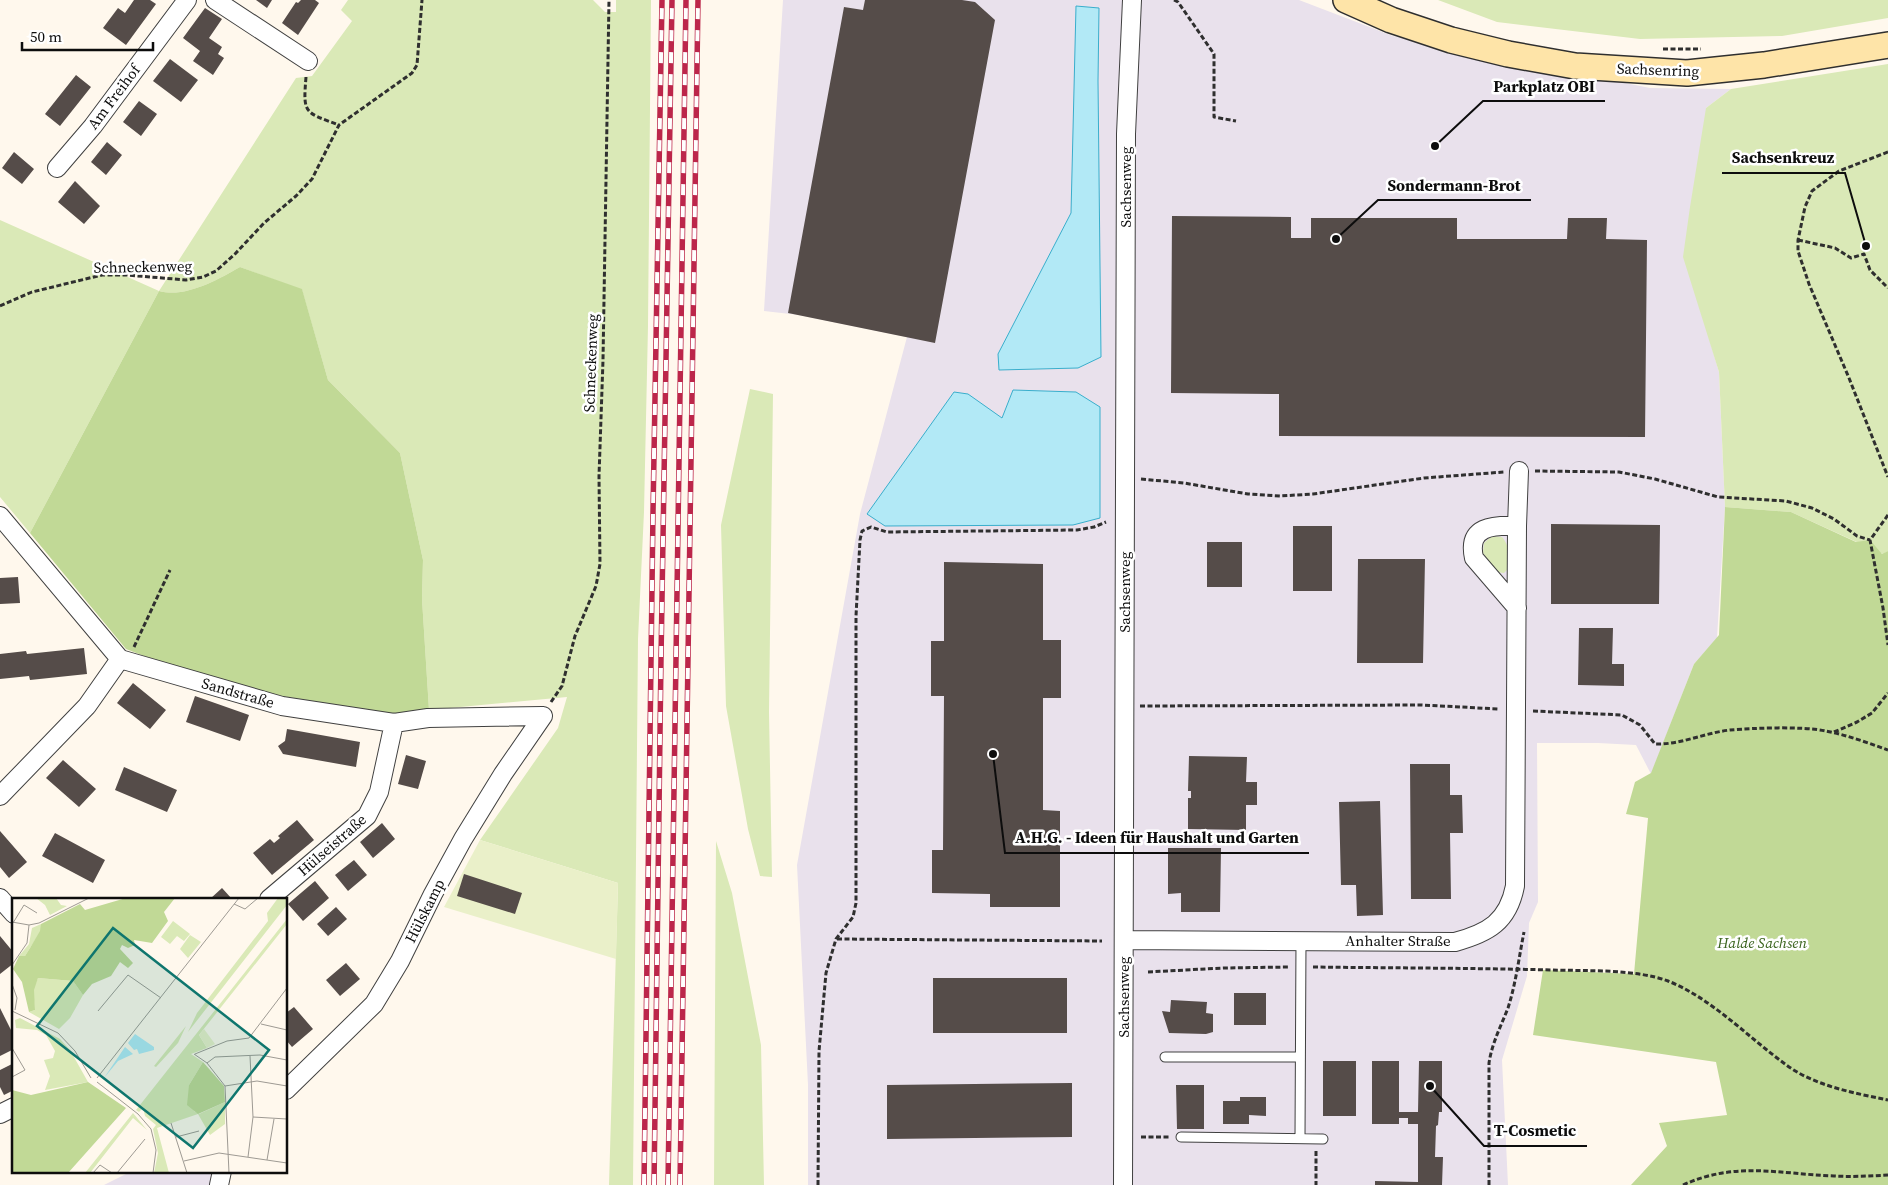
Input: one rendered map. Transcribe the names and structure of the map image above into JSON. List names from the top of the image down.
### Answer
{
  "streets": {
    "street": [
      "Sachsenring",
      "Am Freihof",
      "Sachsenweg",
      "Sandstraße",
      "Hülseistraße",
      "Hülskamp",
      "Anhalter Straße"
    ],
    "path": ["Schneckenweg"]
  },
  "crossings": [
    ["Sachsenweg", "Anhalter Straße"],
    ["Schneckenweg", "Sandstraße"],
    ["Schneckenweg", "Hülskamp"],
    ["Sandstraße", "Hülseistraße"],
    ["Sandstraße", "Hülskamp"]
  ],
  "parks": ["Halde Sachsen"],
  "places": [
    "Parkplatz OBI",
    "Sondermann-Brot",
    "Sachsenkreuz",
    "A.H.G. - Ideen für Haushalt und Garten",
    "T-Cosmetic"
  ],
  "scale_bar": "50 m"
}
